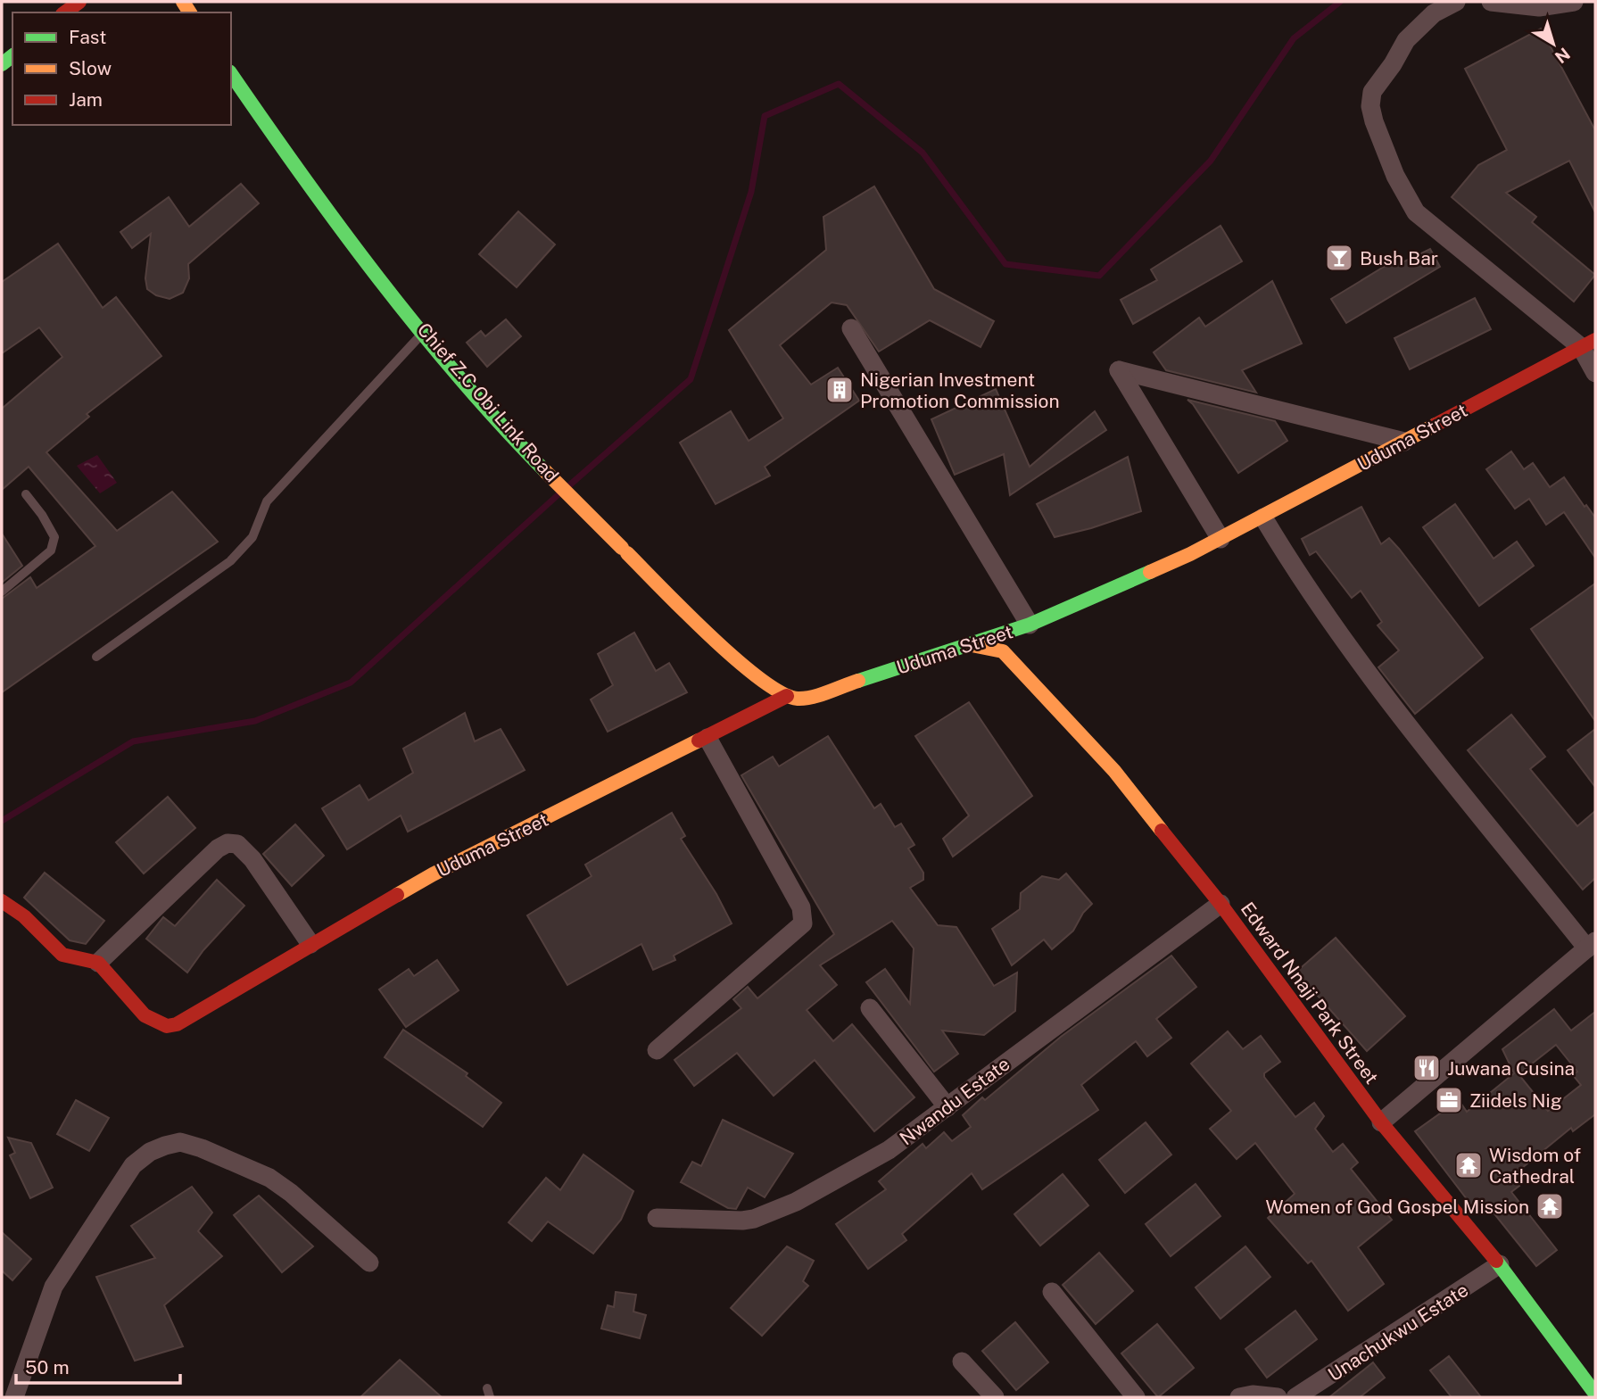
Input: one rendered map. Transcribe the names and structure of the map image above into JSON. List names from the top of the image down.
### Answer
{
  "streets": {
    "street": [
      "Chief Z.C Obi Link Road",
      "Uduma Street",
      "Edward Nnaji Park Street",
      "Nwandu Estate",
      "Unachukwu Estate"
    ]
  },
  "crossings": [
    ["Chief Z.C Obi Link Road", "Uduma Street"],
    ["Uduma Street", "Edward Nnaji Park Street"],
    ["Edward Nnaji Park Street", "Nwandu Estate"],
    ["Edward Nnaji Park Street", "Unachukwu Estate"]
  ],
  "places": {
    "bar": ["Bush Bar"],
    "building": ["Nigerian Investment Promotion Commission"],
    "restaurant": ["Juwana Cusina"],
    "office": ["Ziidels Nig"],
    "temple": ["Wisdom of Cathedral", "Women of God Gospel Mission"]
  },
  "legend": ["Fast", "Slow", "Jam"],
  "scale_bar": "50 m",
  "north": "bottom right"
}
